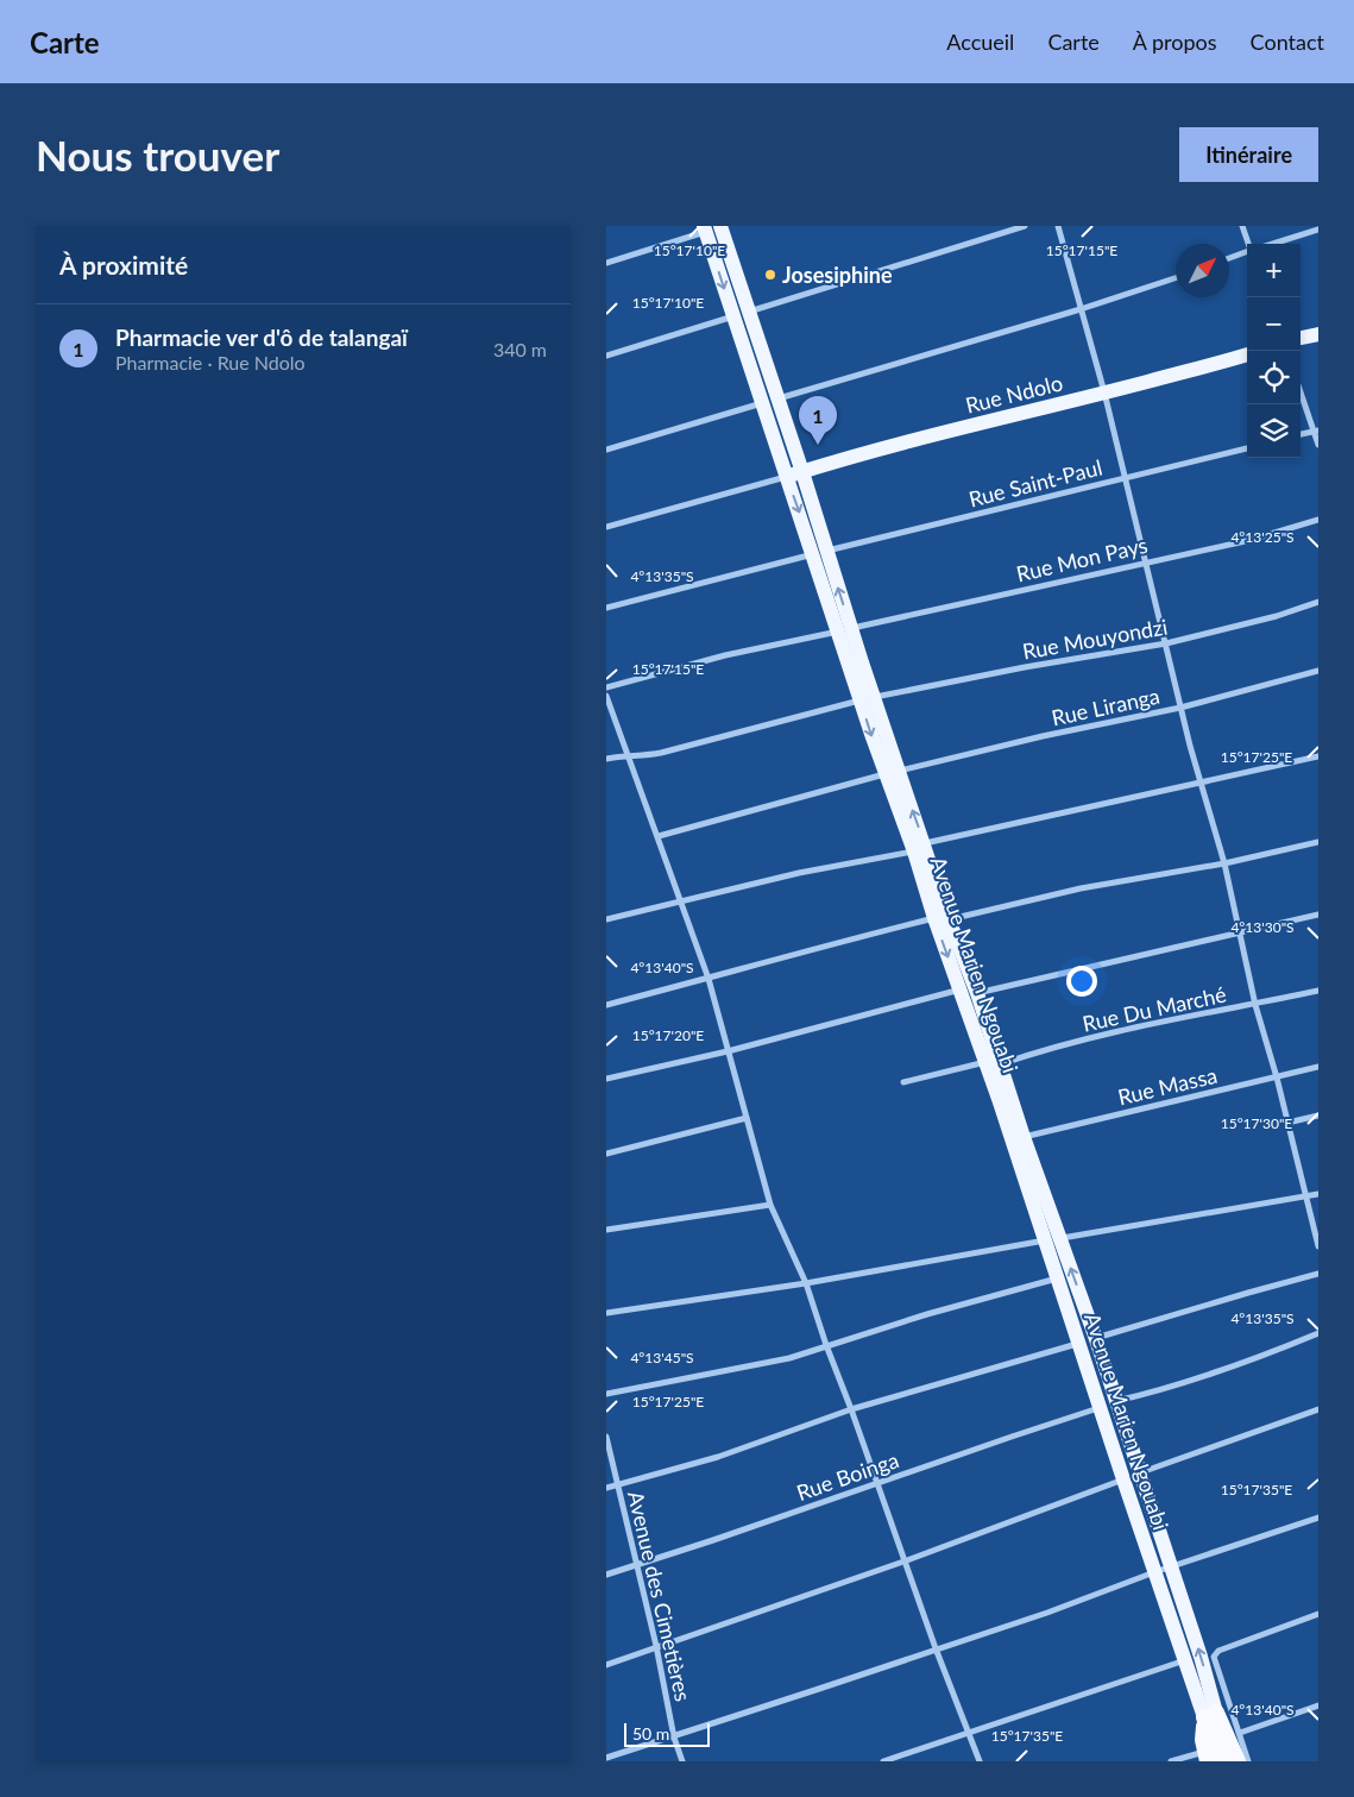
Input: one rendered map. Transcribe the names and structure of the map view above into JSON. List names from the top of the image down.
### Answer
{
  "streets": {
    "main road": ["Rue Ndolo", "Avenue Marien Ngouabi"],
    "street": [
      "Rue Saint-Paul",
      "Rue Mon Pays",
      "Rue Mouyondzi",
      "Rue Liranga",
      "Rue Du Marché",
      "Rue Massa",
      "Rue Boinga",
      "Avenue des Cimetières"
    ]
  },
  "crossings": [
    ["Rue Ndolo", "Avenue Marien Ngouabi"],
    ["Rue Saint-Paul", "Avenue Marien Ngouabi"],
    ["Rue Mon Pays", "Avenue Marien Ngouabi"],
    ["Rue Mouyondzi", "Avenue Marien Ngouabi"],
    ["Rue Liranga", "Avenue Marien Ngouabi"],
    ["Avenue Marien Ngouabi", "Rue Du Marché"],
    ["Avenue Marien Ngouabi", "Rue Boinga"],
    ["Rue Boinga", "Avenue des Cimetières"]
  ],
  "places": ["Josesiphine"],
  "scale_bar": "50 m",
  "north": "top right",
  "page": {
    "header": "Carte",
    "nav": [
      "Accueil",
      "Carte",
      "À propos",
      "Contact"
    ],
    "buttons": "Itinéraire",
    "title": "Nous trouver",
    "heading": "À proximité",
    "map_buttons": ["+", "−"],
    "list": [
      {
        "mark": "1",
        "name": "Pharmacie ver d'ô de talangaï",
        "note": "Pharmacie · Rue Ndolo",
        "value": "340 m"
      }
    ],
    "pins": "1",
    "scale": "50 m"
  },
  "coordinates": [
    "15°17'10\"E",
    "15°17'15\"E",
    "4°13'25\"S",
    "4°13'35\"S",
    "15°17'25\"E",
    "4°13'30\"S",
    "4°13'40\"S",
    "15°17'20\"E",
    "15°17'30\"E",
    "4°13'45\"S",
    "15°17'35\"E"
  ]
}
